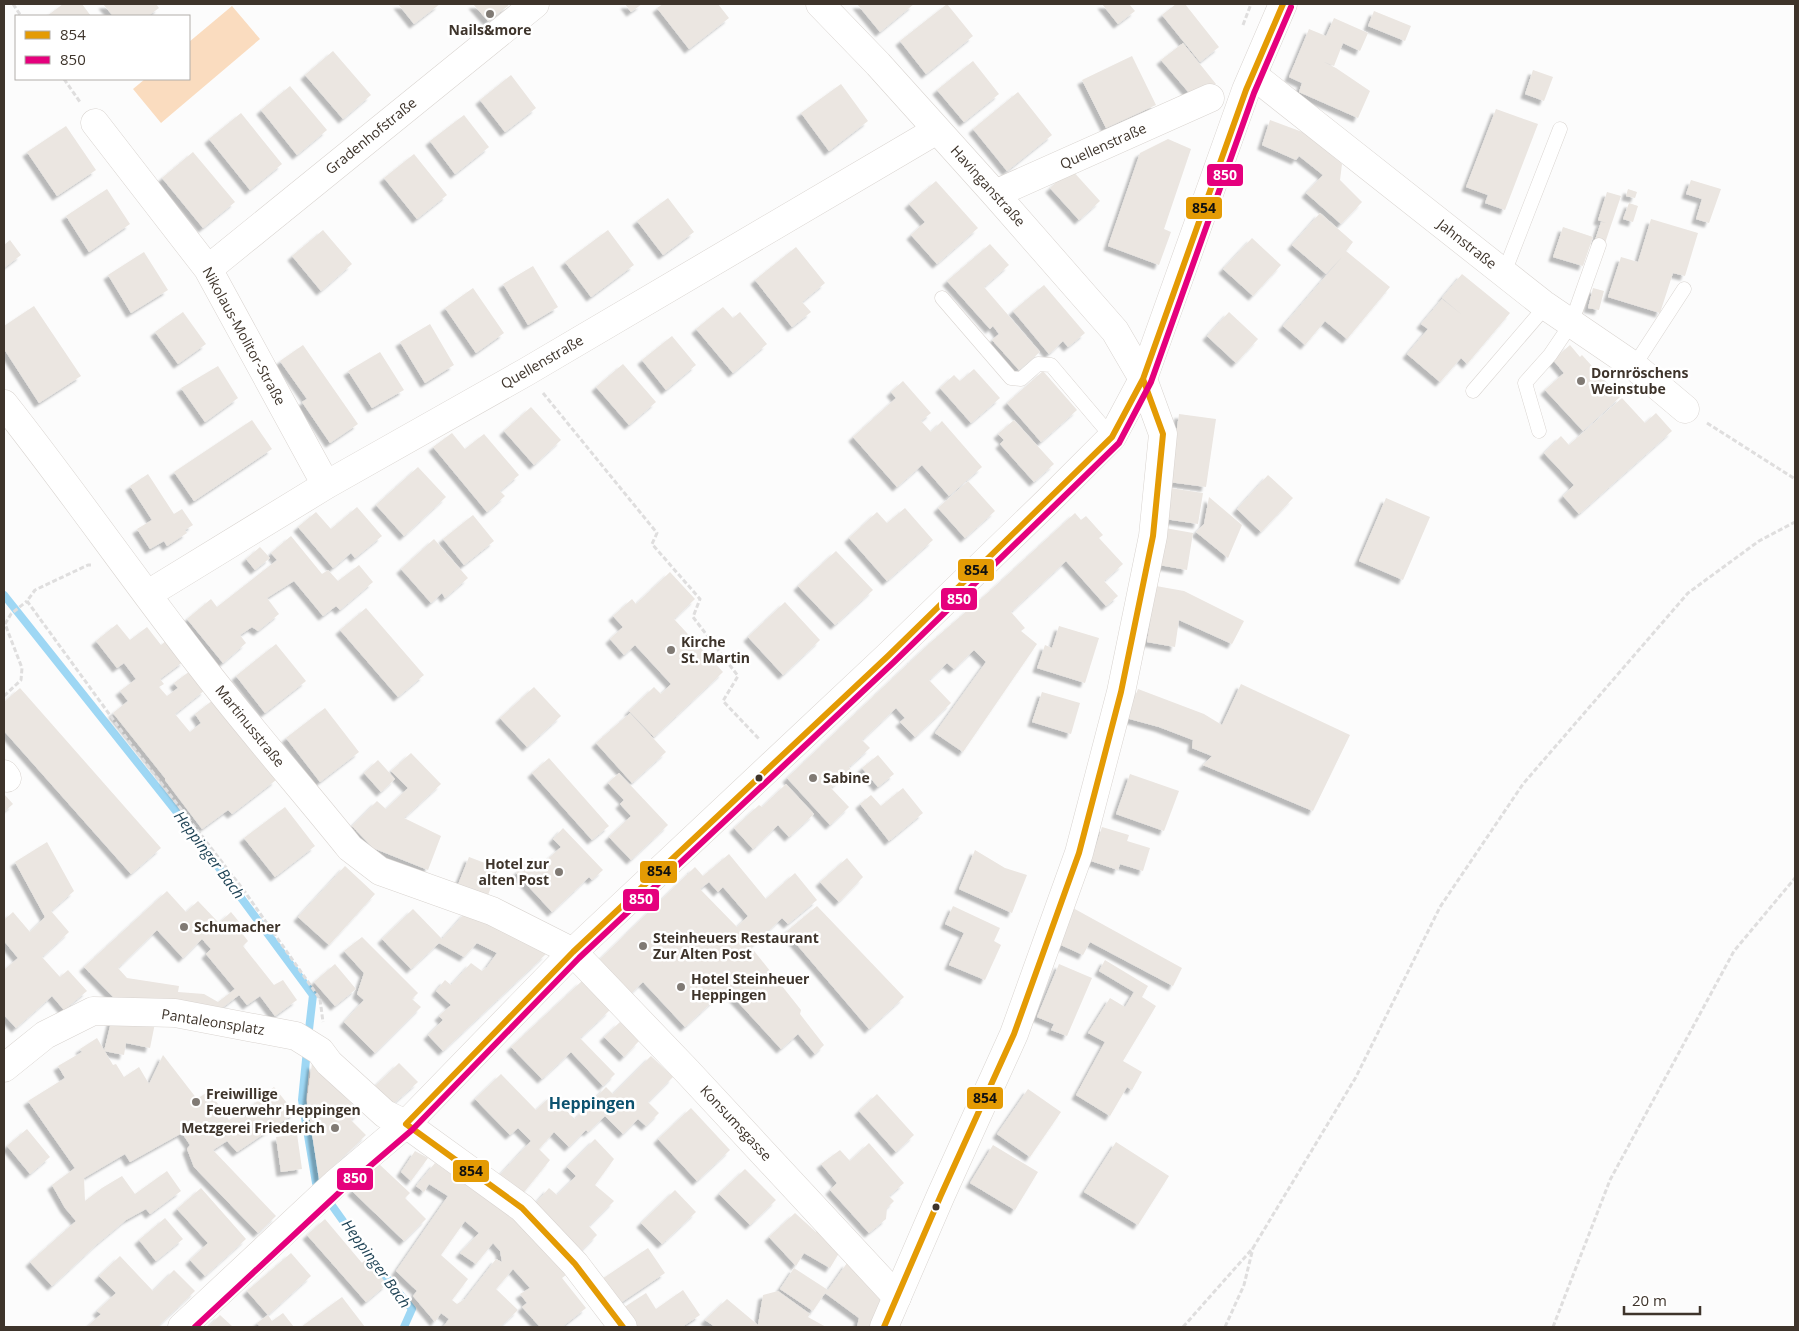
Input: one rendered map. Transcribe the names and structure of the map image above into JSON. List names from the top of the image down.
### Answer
{
  "streets": {
    "street": [
      "Gradenhofstraße",
      "Quellenstraße",
      "Havinganstraße",
      "Jahnstraße",
      "Nikolaus-Molitor-Straße",
      "Martinusstraße",
      "Pantaleonsplatz",
      "Konsumsgasse"
    ]
  },
  "crossings": [
    ["Gradenhofstraße", "Nikolaus-Molitor-Straße"],
    ["Quellenstraße", "Havinganstraße"],
    ["Quellenstraße", "Nikolaus-Molitor-Straße"],
    ["Quellenstraße", "Martinusstraße"],
    ["Havinganstraße", "Konsumsgasse"],
    ["Martinusstraße", "Konsumsgasse"]
  ],
  "districts": ["Heppingen"],
  "water": ["Heppinger Bach"],
  "places": [
    "Nails&more",
    "Dornröschens Weinstube",
    "Kirche St. Martin",
    "Sabine",
    "Hotel zur alten Post",
    "Schumacher",
    "Steinheuers Restaurant Zur Alten Post",
    "Hotel Steinheuer Heppingen",
    "Freiwillige Feuerwehr Heppingen",
    "Metzgerei Friederich"
  ],
  "lines": ["transit line 854", "transit line 850"],
  "legend": ["854", "850"],
  "scale_bar": "20 m"
}
